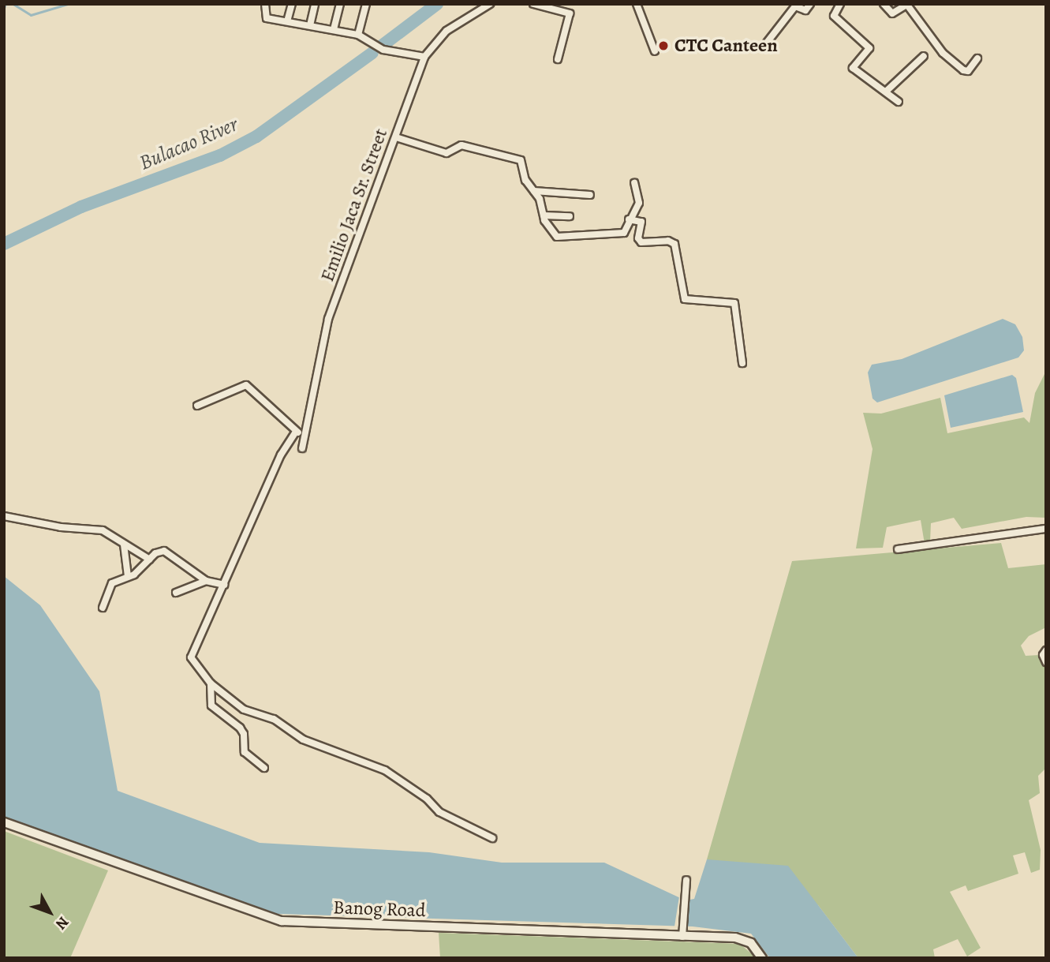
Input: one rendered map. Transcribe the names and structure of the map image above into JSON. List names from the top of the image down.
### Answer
{
  "streets": {
    "street": ["Emilio Jaca Sr. Street", "Banog Road"]
  },
  "water": ["Bulacao River"],
  "places": ["CTC Canteen"],
  "north": "bottom right"
}
